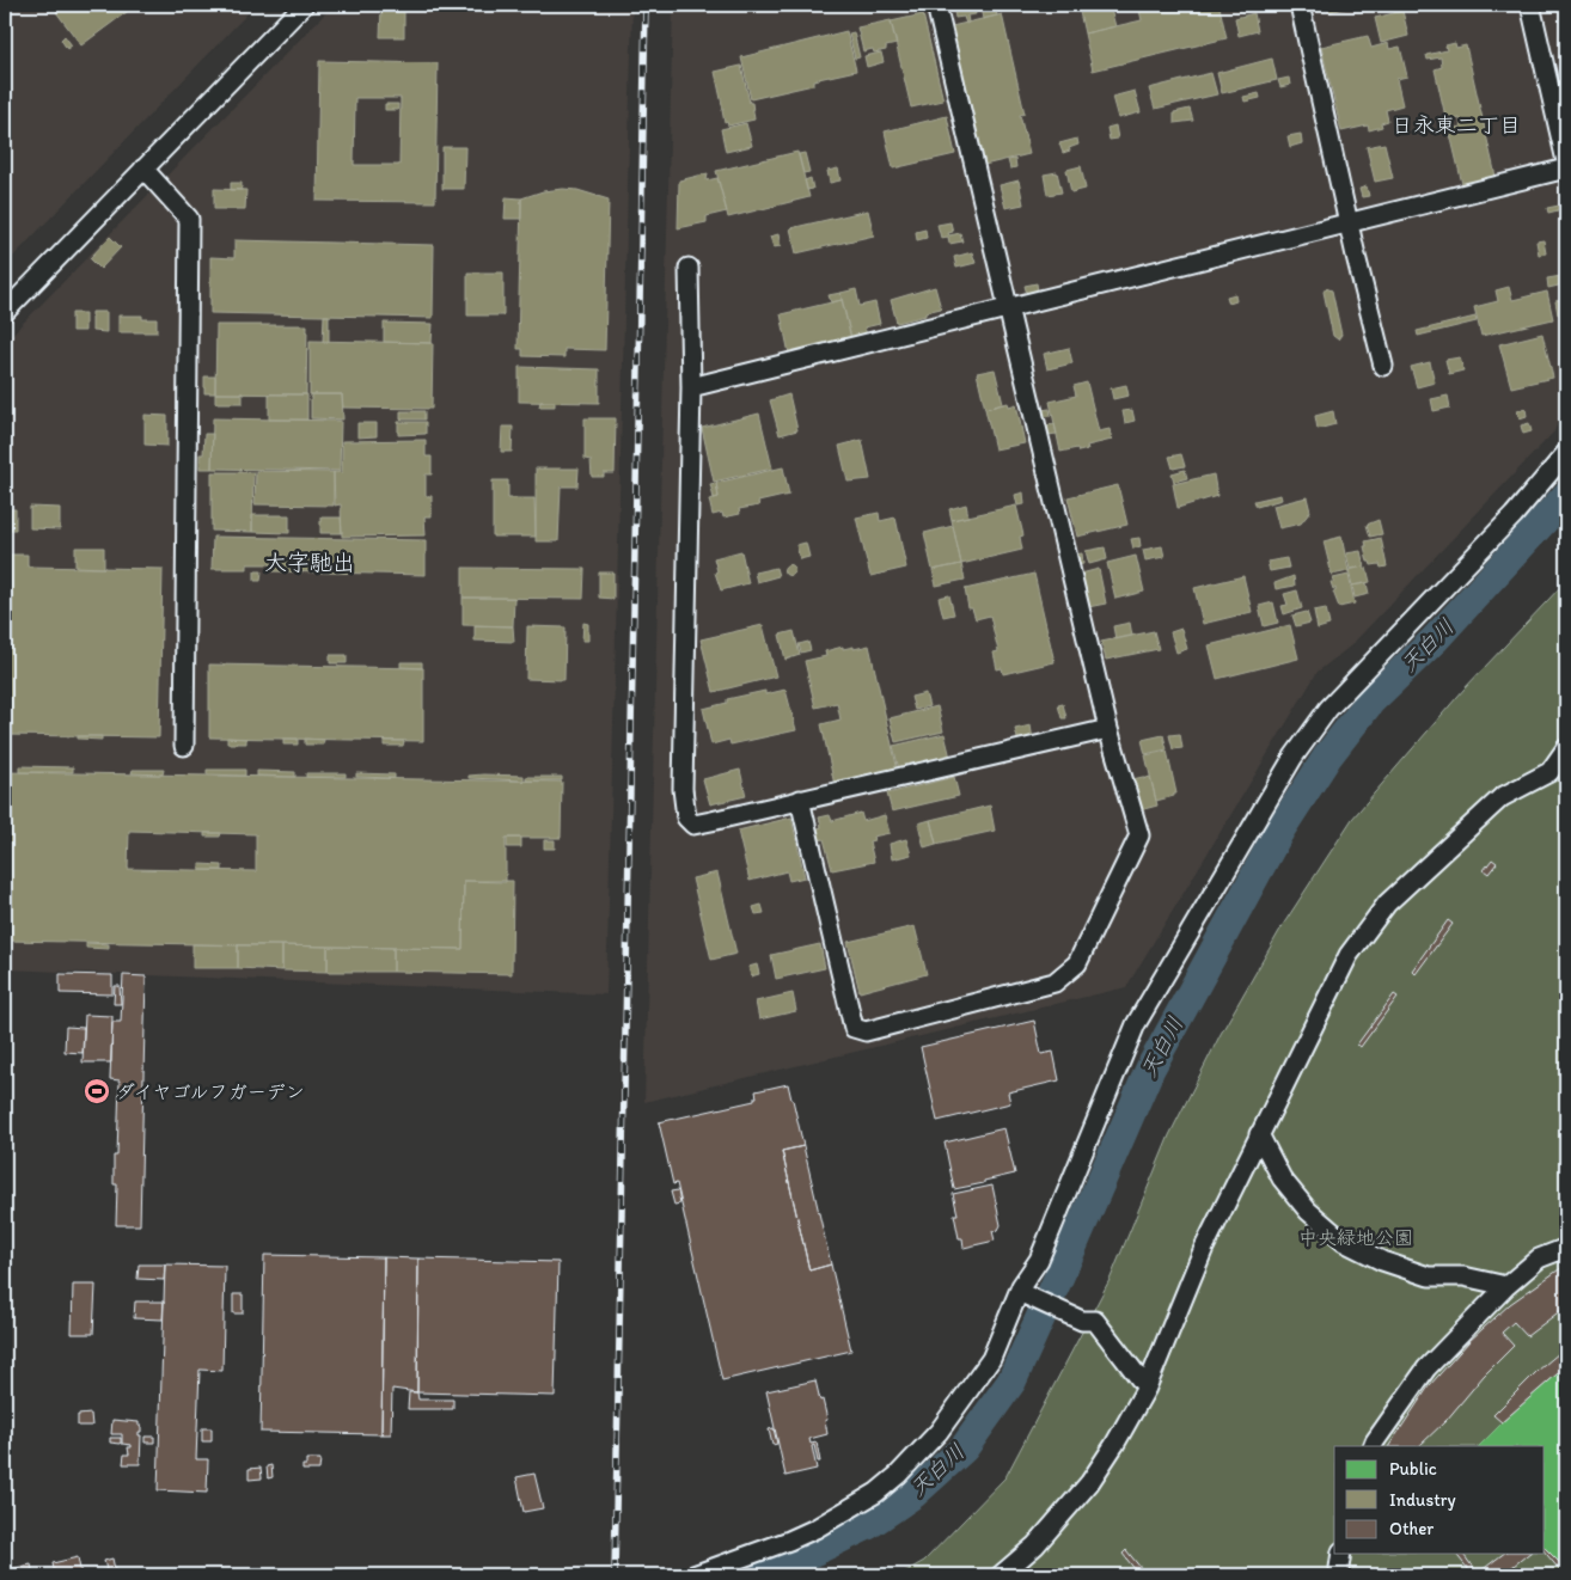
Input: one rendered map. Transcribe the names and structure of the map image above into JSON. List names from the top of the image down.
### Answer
{
  "districts": ["日永東二丁目", "大字馳出"],
  "water": ["天白川"],
  "parks": ["中央緑地公園"],
  "places": {
    "sports": ["ダイヤゴルフガーデン"]
  },
  "legend": ["Public", "Industry", "Other"]
}
